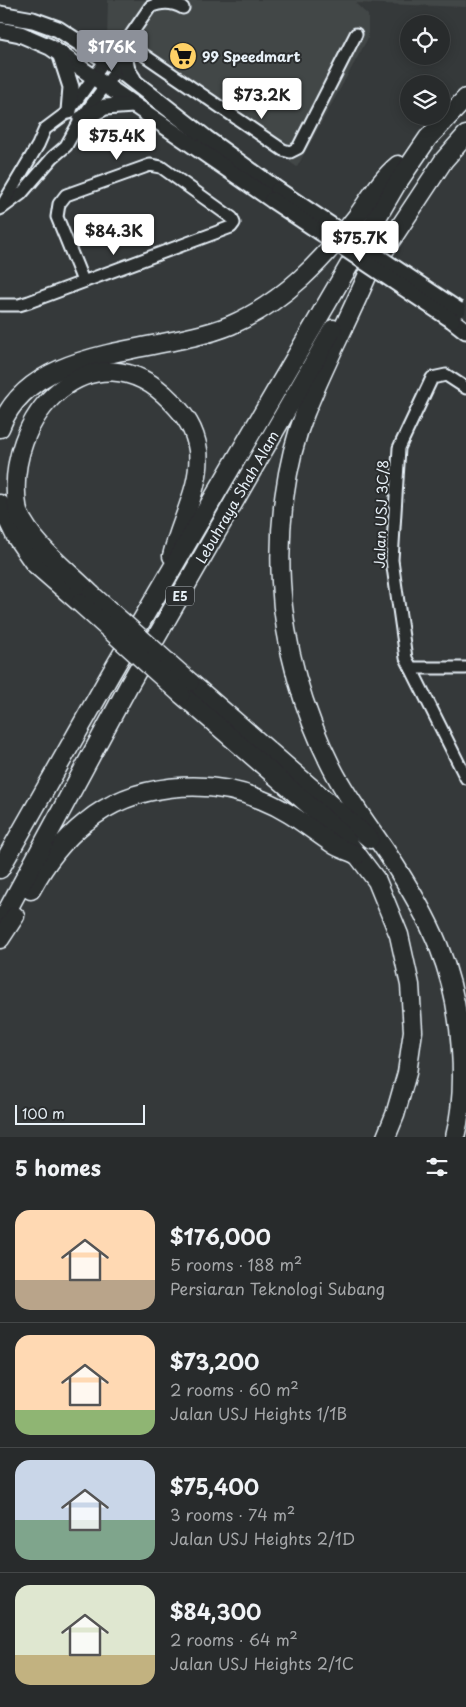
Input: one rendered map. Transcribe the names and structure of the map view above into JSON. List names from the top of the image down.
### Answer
{
  "streets": {
    "highway": ["Lebuhraya Shah Alam", "E5"],
    "street": ["Jalan USJ 3C/8"]
  },
  "places": {
    "supermarket": ["99 Speedmart"]
  },
  "scale_bar": "100 m",
  "page": {
    "price": [
      "$176K",
      "$73.2K",
      "$75.4K",
      "$84.3K",
      "$75.7K"
    ],
    "scale": "100 m",
    "heading": "5 homes",
    "list": [
      {
        "name": "$176,000",
        "note": "5 rooms · 188 m² · Persiaran Teknologi Subang"
      },
      {
        "name": "$73,200",
        "note": "2 rooms · 60 m² · Jalan USJ Heights 1/1B"
      },
      {
        "name": "$75,400",
        "note": "3 rooms · 74 m² · Jalan USJ Heights 2/1D"
      },
      {
        "name": "$84,300",
        "note": "2 rooms · 64 m² · Jalan USJ Heights 2/1C"
      }
    ]
  }
}
